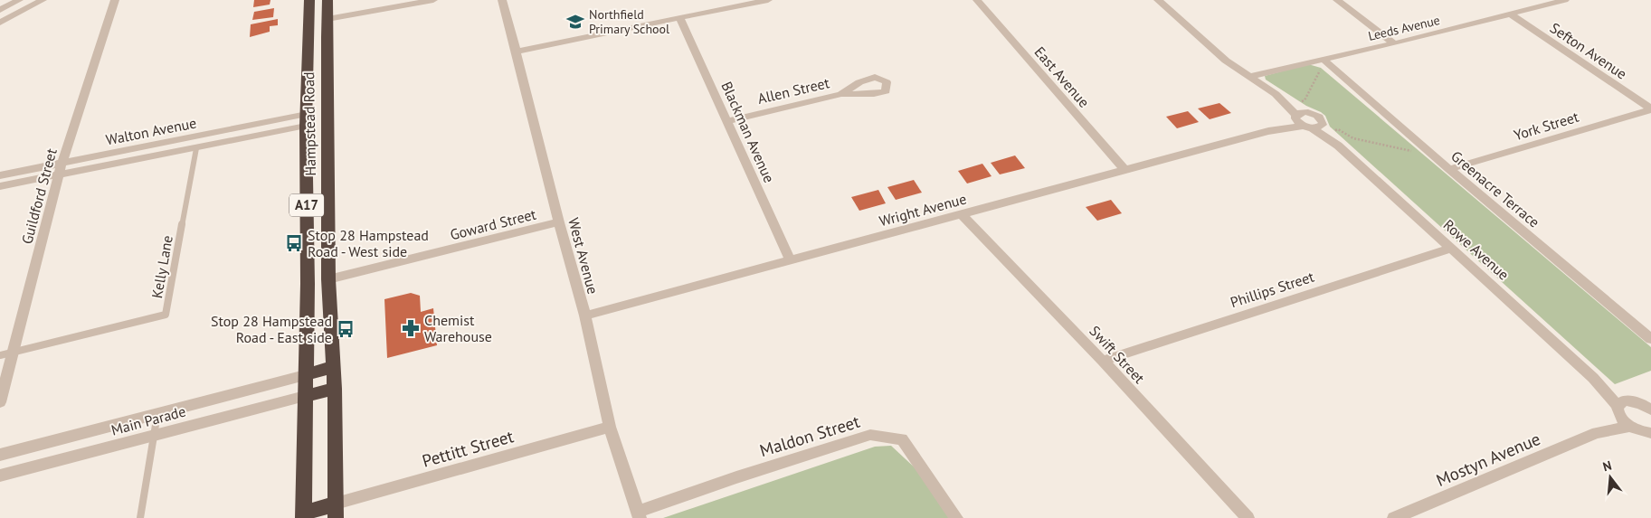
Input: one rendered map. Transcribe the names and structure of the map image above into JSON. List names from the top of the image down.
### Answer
{
  "streets": {
    "highway": ["Hampstead Road", "A17"],
    "street": [
      "Leeds Avenue",
      "Sefton Avenue",
      "East Avenue",
      "Allen Street",
      "York Street",
      "Walton Avenue",
      "Blackman Avenue",
      "Greenacre Terrace",
      "Guildford Street",
      "Wright Avenue",
      "Goward Street",
      "Rowe Avenue",
      "West Avenue",
      "Phillips Street",
      "Swift Street",
      "Main Parade",
      "Maldon Street",
      "Pettitt Street",
      "Mostyn Avenue"
    ],
    "lane": ["Kelly Lane"]
  },
  "crossings": [
    ["Leeds Avenue", "Sefton Avenue"],
    ["Leeds Avenue", "Greenacre Terrace"],
    ["Sefton Avenue", "York Street"],
    ["East Avenue", "Wright Avenue"],
    ["Allen Street", "Blackman Avenue"],
    ["Hampstead Road", "Walton Avenue"],
    ["Hampstead Road", "Goward Street"],
    ["Hampstead Road", "Main Parade"],
    ["Hampstead Road", "Pettitt Street"],
    ["York Street", "Greenacre Terrace"],
    ["Walton Avenue", "Guildford Street"],
    ["Walton Avenue", "Kelly Lane"],
    ["Blackman Avenue", "Wright Avenue"],
    ["Guildford Street", "Kelly Lane"],
    ["Wright Avenue", "Rowe Avenue"],
    ["Wright Avenue", "West Avenue"],
    ["Wright Avenue", "Swift Street"],
    ["Goward Street", "West Avenue"],
    ["Rowe Avenue", "Phillips Street"],
    ["Rowe Avenue", "Mostyn Avenue"],
    ["West Avenue", "Maldon Street"],
    ["West Avenue", "Pettitt Street"],
    ["Phillips Street", "Swift Street"]
  ],
  "places": {
    "school or university": ["Northfield Primary School"],
    "bus stop": ["Stop 28 Hampstead Road - West side", "Stop 28 Hampstead Road - East side"],
    "pharmacy": ["Chemist Warehouse"]
  },
  "north": "top"
}
